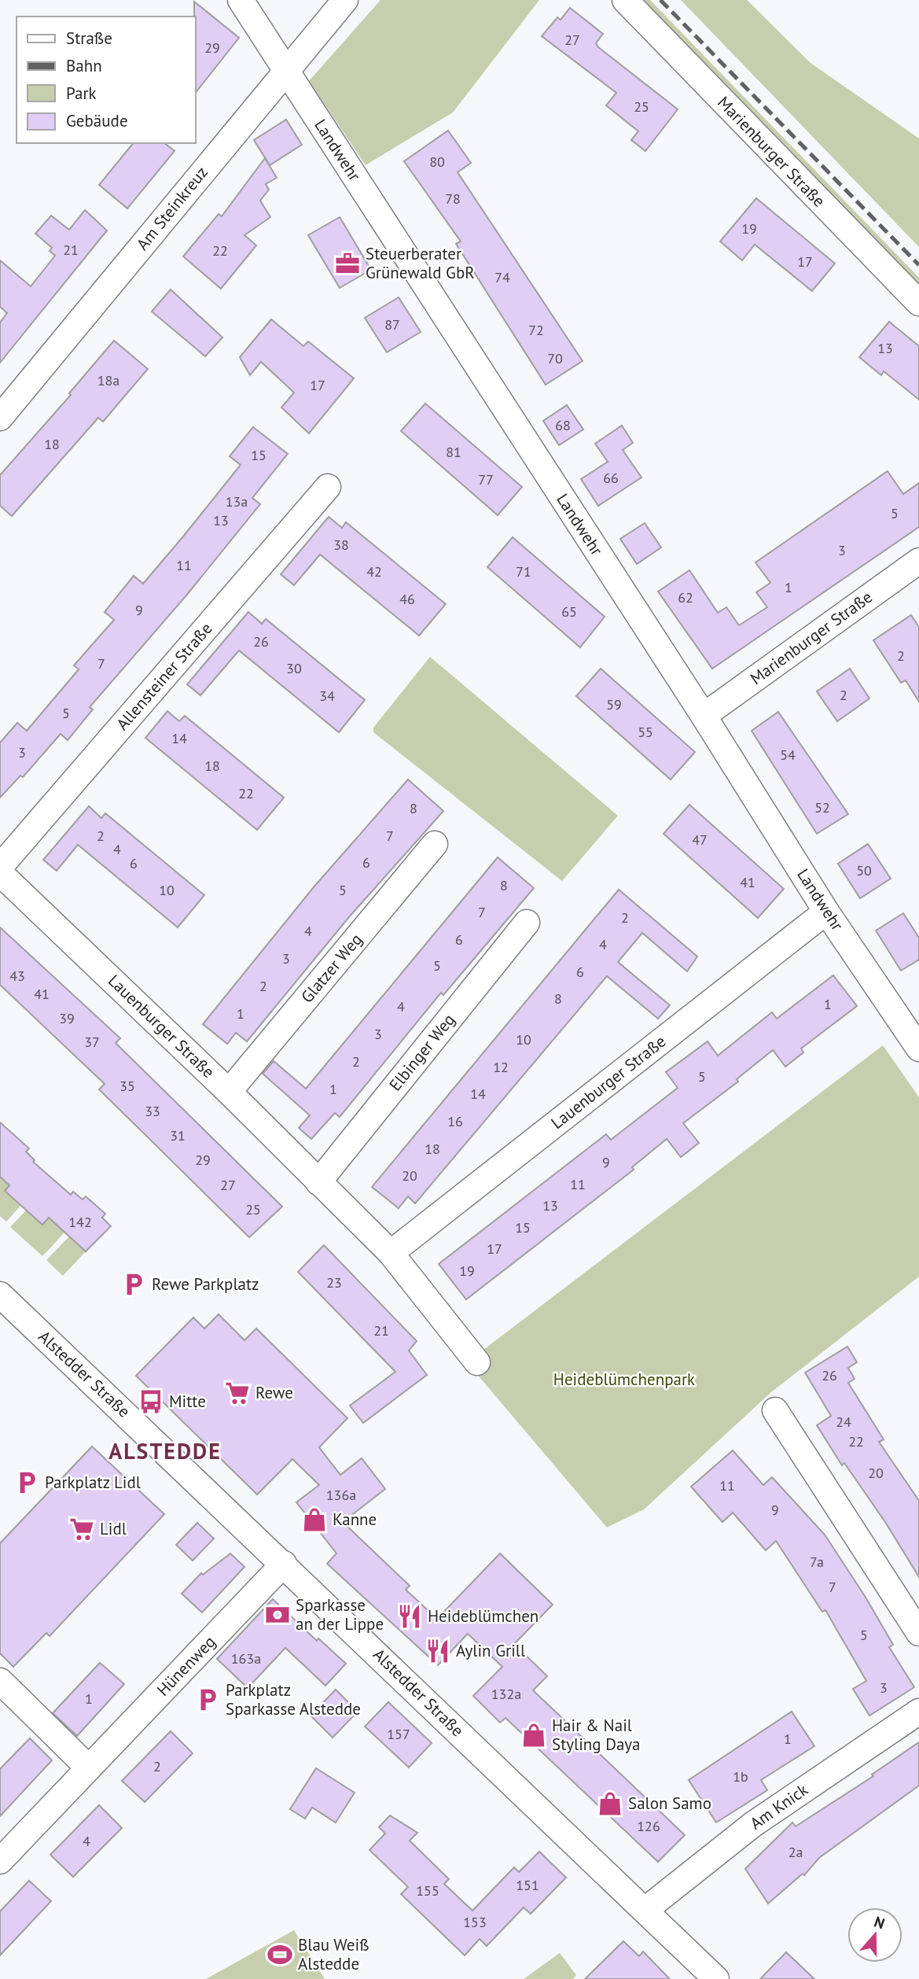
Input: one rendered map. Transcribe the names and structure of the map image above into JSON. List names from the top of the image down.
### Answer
{
  "streets": {
    "street": [
      "Landwehr",
      "Marienburger Straße",
      "Am Steinkreuz",
      "Allensteiner Straße",
      "Glatzer Weg",
      "Lauenburger Straße",
      "Elbinger Weg",
      "Alstedder Straße",
      "Hünenweg",
      "Am Knick"
    ]
  },
  "crossings": [
    ["Landwehr", "Marienburger Straße"],
    ["Landwehr", "Am Steinkreuz"],
    ["Landwehr", "Lauenburger Straße"],
    ["Glatzer Weg", "Lauenburger Straße"],
    ["Lauenburger Straße", "Elbinger Weg"],
    ["Alstedder Straße", "Hünenweg"],
    ["Alstedder Straße", "Am Knick"]
  ],
  "districts": ["ALSTEDDE"],
  "parks": ["Heideblümchenpark"],
  "places": {
    "office": ["Steuerberater Grünewald GbR"],
    "parking": ["Rewe Parkplatz", "Parkplatz Lidl", "Parkplatz Sparkasse Alstedde"],
    "supermarket": ["Rewe", "Lidl"],
    "bus stop": ["Mitte"],
    "shop": ["Kanne", "Hair & Nail Styling Daya", "Salon Samo"],
    "bank": ["Sparkasse an der Lippe"],
    "restaurant": ["Heideblümchen", "Aylin Grill"],
    "sports": ["Blau Weiß Alstedde"]
  },
  "house_numbers": [
    "27",
    "29",
    "25",
    "80",
    "78",
    "19",
    "21",
    "22",
    "17",
    "74",
    "87",
    "72",
    "13",
    "70",
    "18a",
    "17",
    "68",
    "18",
    "81",
    "15",
    "66",
    "77",
    "13a",
    "5",
    "13",
    "38",
    "3",
    "11",
    "42",
    "71",
    "1",
    "62",
    "46",
    "9",
    "65",
    "26",
    "2",
    "7",
    "30",
    "2",
    "34",
    "59",
    "5",
    "55",
    "14",
    "3",
    "54",
    "18",
    "22",
    "52",
    "8",
    "2",
    "7",
    "47",
    "4",
    "6",
    "6",
    "50",
    "41",
    "8",
    "10",
    "5",
    "7",
    "2",
    "4",
    "6",
    "4",
    "3",
    "5",
    "6",
    "43",
    "2",
    "41",
    "8",
    "1",
    "4",
    "1",
    "39",
    "3",
    "10",
    "37",
    "2",
    "12",
    "5",
    "35",
    "1",
    "14",
    "33",
    "16",
    "31",
    "18",
    "29",
    "9",
    "20",
    "11",
    "27",
    "13",
    "25",
    "142",
    "15",
    "17",
    "19",
    "23",
    "21",
    "26",
    "24",
    "22",
    "20",
    "11",
    "136a",
    "9",
    "7a",
    "7",
    "5",
    "163a",
    "3",
    "132a",
    "1",
    "157",
    "1",
    "2",
    "1b",
    "126",
    "4",
    "2a",
    "151",
    "155",
    "153"
  ],
  "legend": [
    "Straße",
    "Bahn",
    "Park",
    "Gebäude"
  ],
  "north": "top"
}
